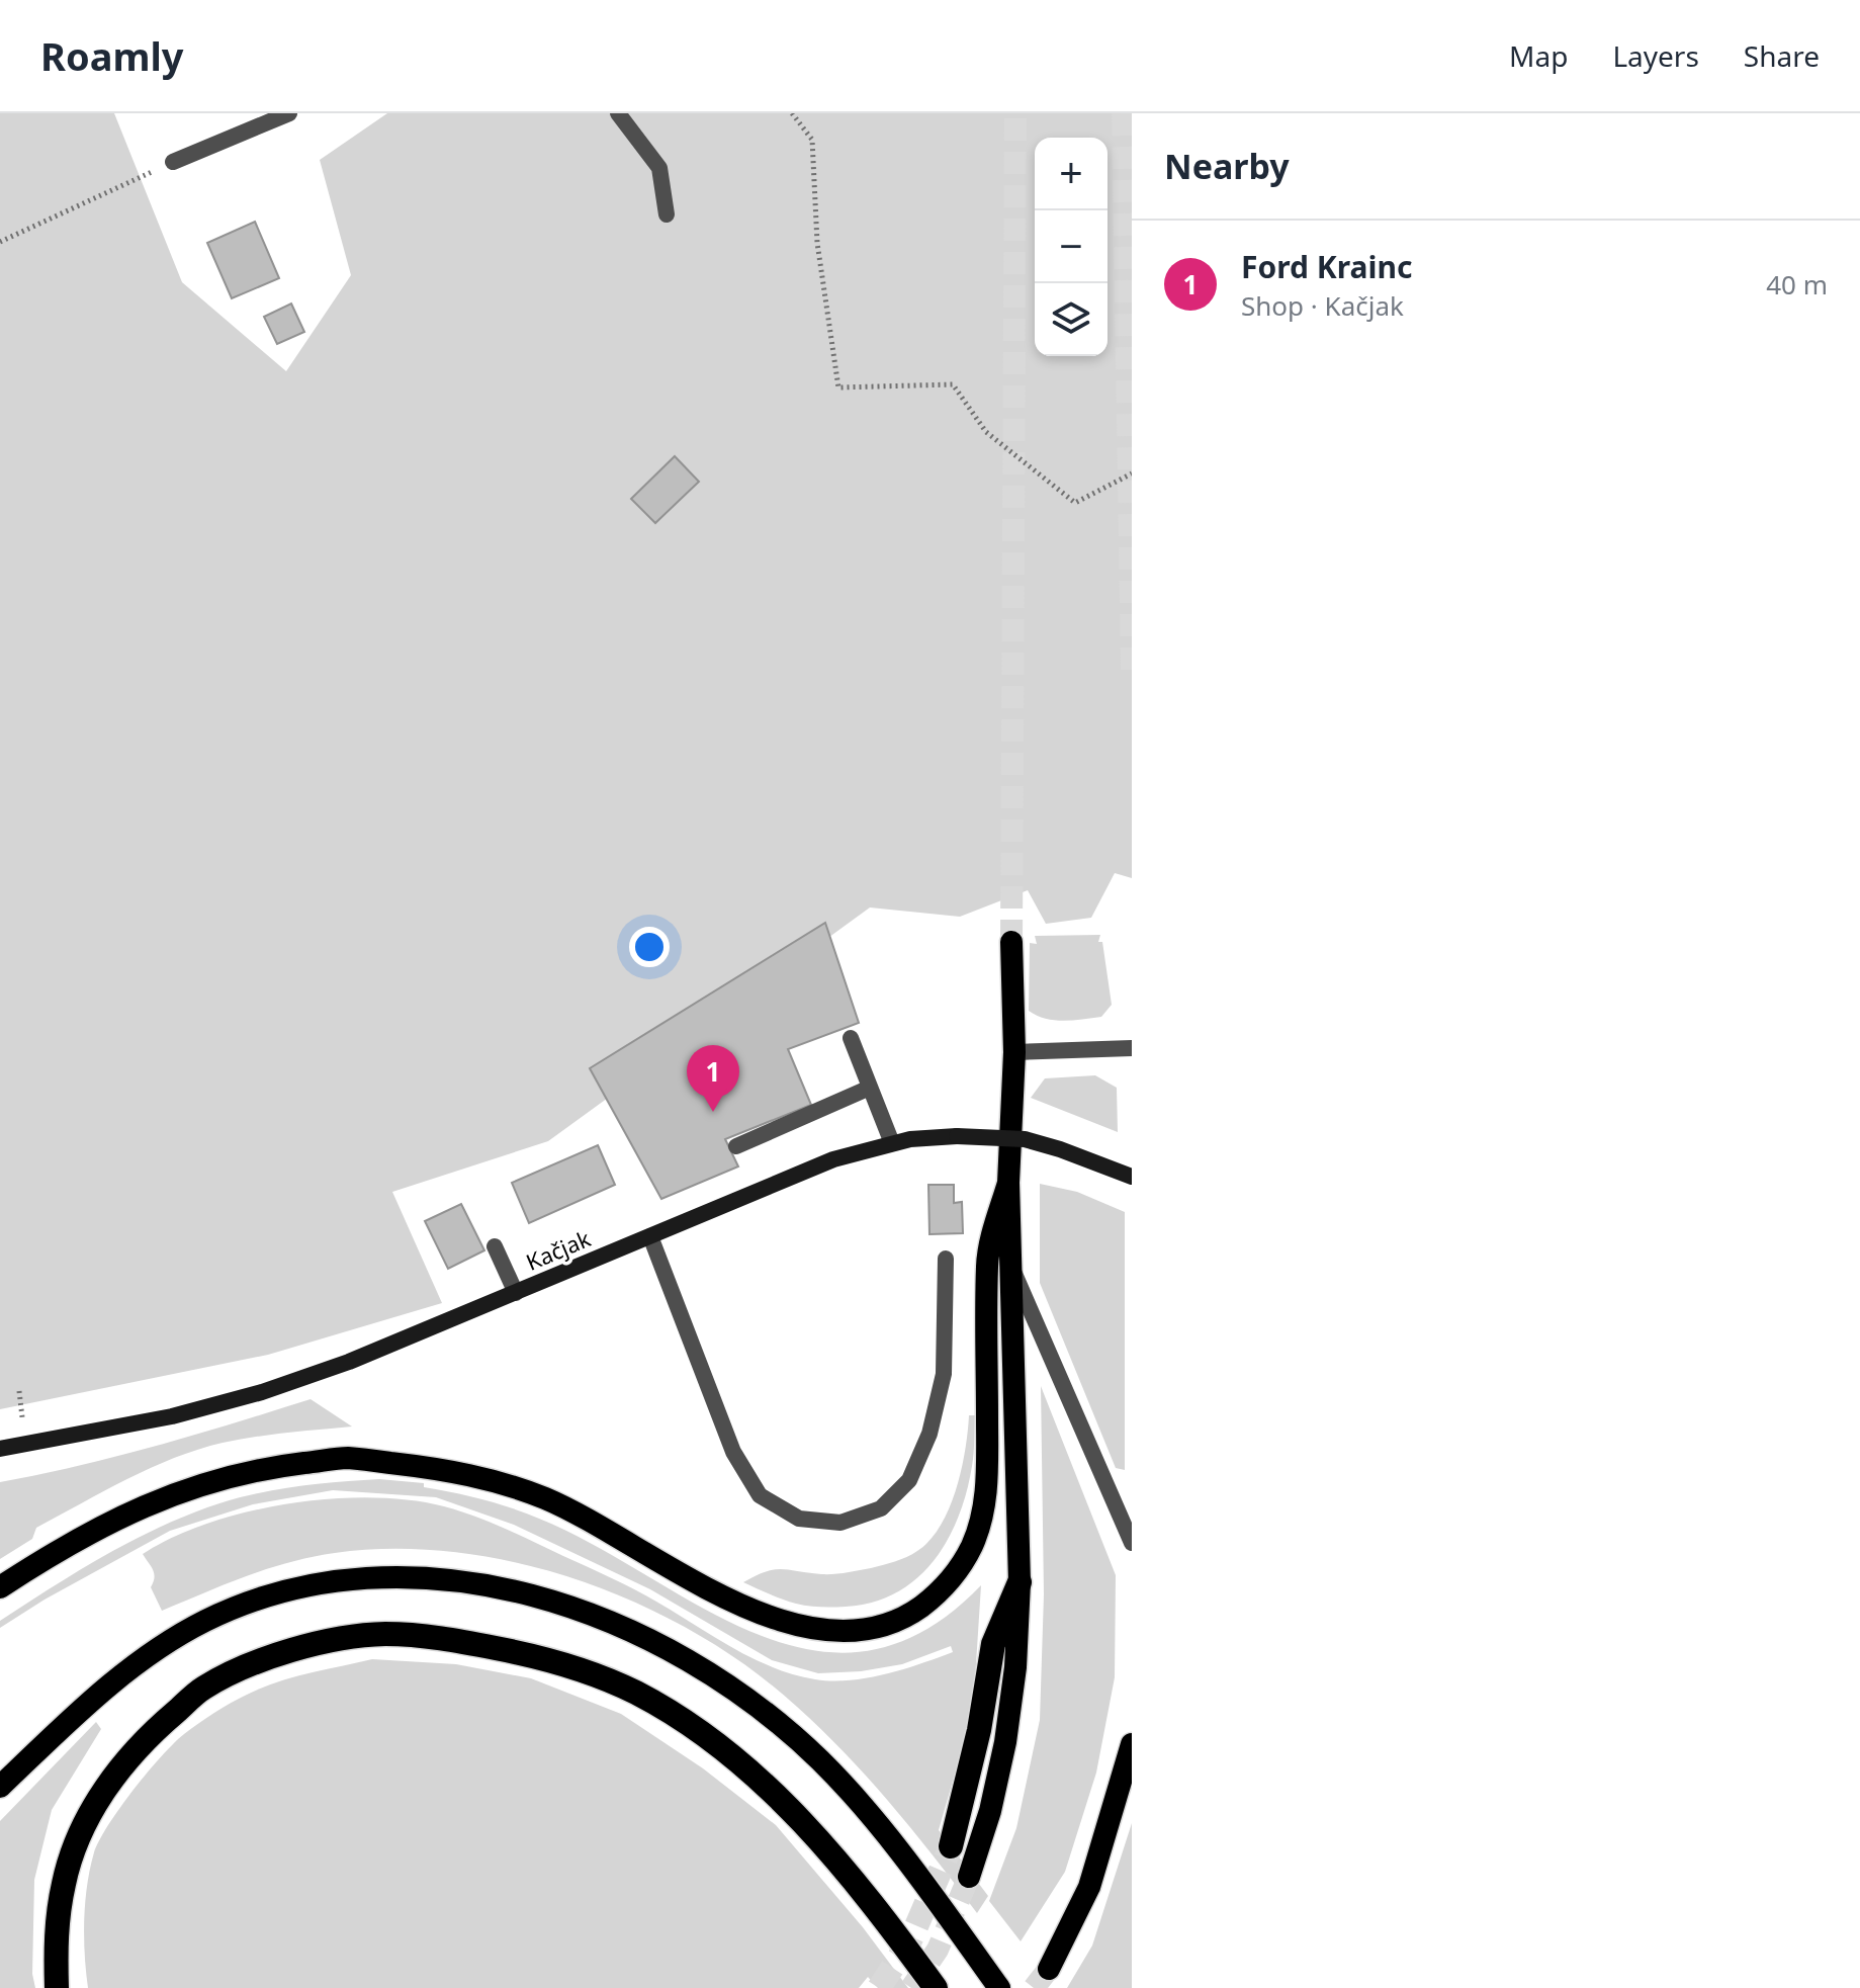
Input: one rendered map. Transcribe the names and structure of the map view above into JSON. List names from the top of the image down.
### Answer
{
  "streets": {
    "main road": ["Kačjak"]
  },
  "page": {
    "header": "Roamly",
    "nav": ["Map", "Layers", "Share"],
    "heading": "Nearby",
    "map_buttons": ["+", "−"],
    "list": [
      {
        "mark": "1",
        "name": "Ford Krainc",
        "note": "Shop · Kačjak",
        "value": "40 m"
      }
    ],
    "pins": "1"
  }
}
